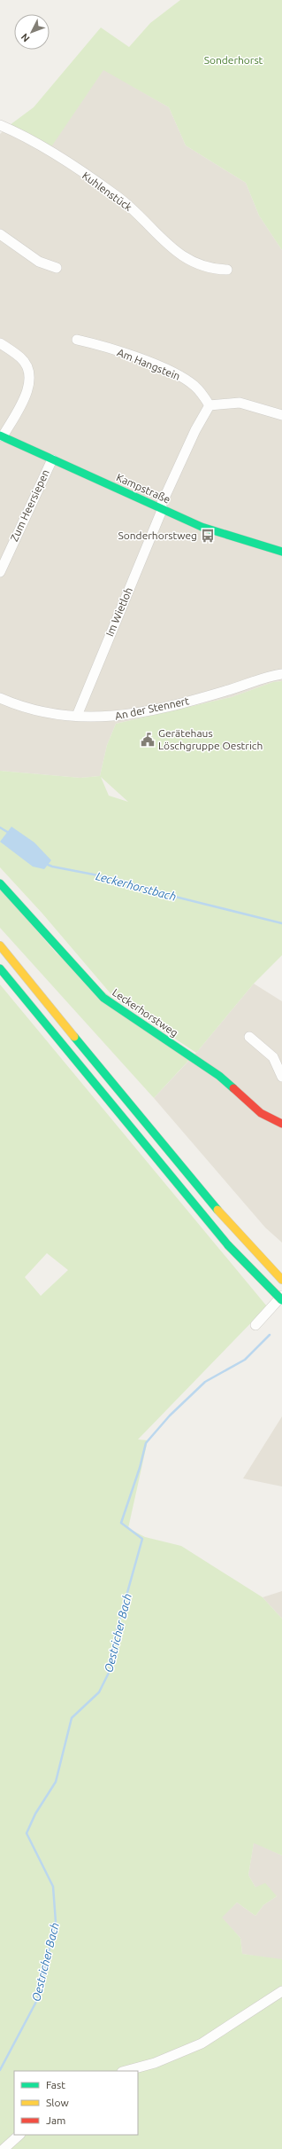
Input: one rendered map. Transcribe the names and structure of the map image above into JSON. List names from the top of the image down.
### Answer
{
  "streets": {
    "main road": ["Kampstraße", "Leckerhorstweg"],
    "street": [
      "Kuhlenstück",
      "Am Hangstein",
      "Zum Heersiepen",
      "Im Wietloh",
      "An der Stennert"
    ]
  },
  "crossings": [
    ["Kampstraße", "Zum Heersiepen"],
    ["Kampstraße", "Im Wietloh"],
    ["Im Wietloh", "An der Stennert"]
  ],
  "water": ["Leckerhorstbach", "Oestricher Bach"],
  "parks": ["Sonderhorst"],
  "places": {
    "bus stop": ["Sonderhorstweg"],
    "public building": ["Gerätehaus Löschgruppe Oestrich"]
  },
  "legend": ["Fast", "Slow", "Jam"],
  "north": "bottom left"
}
